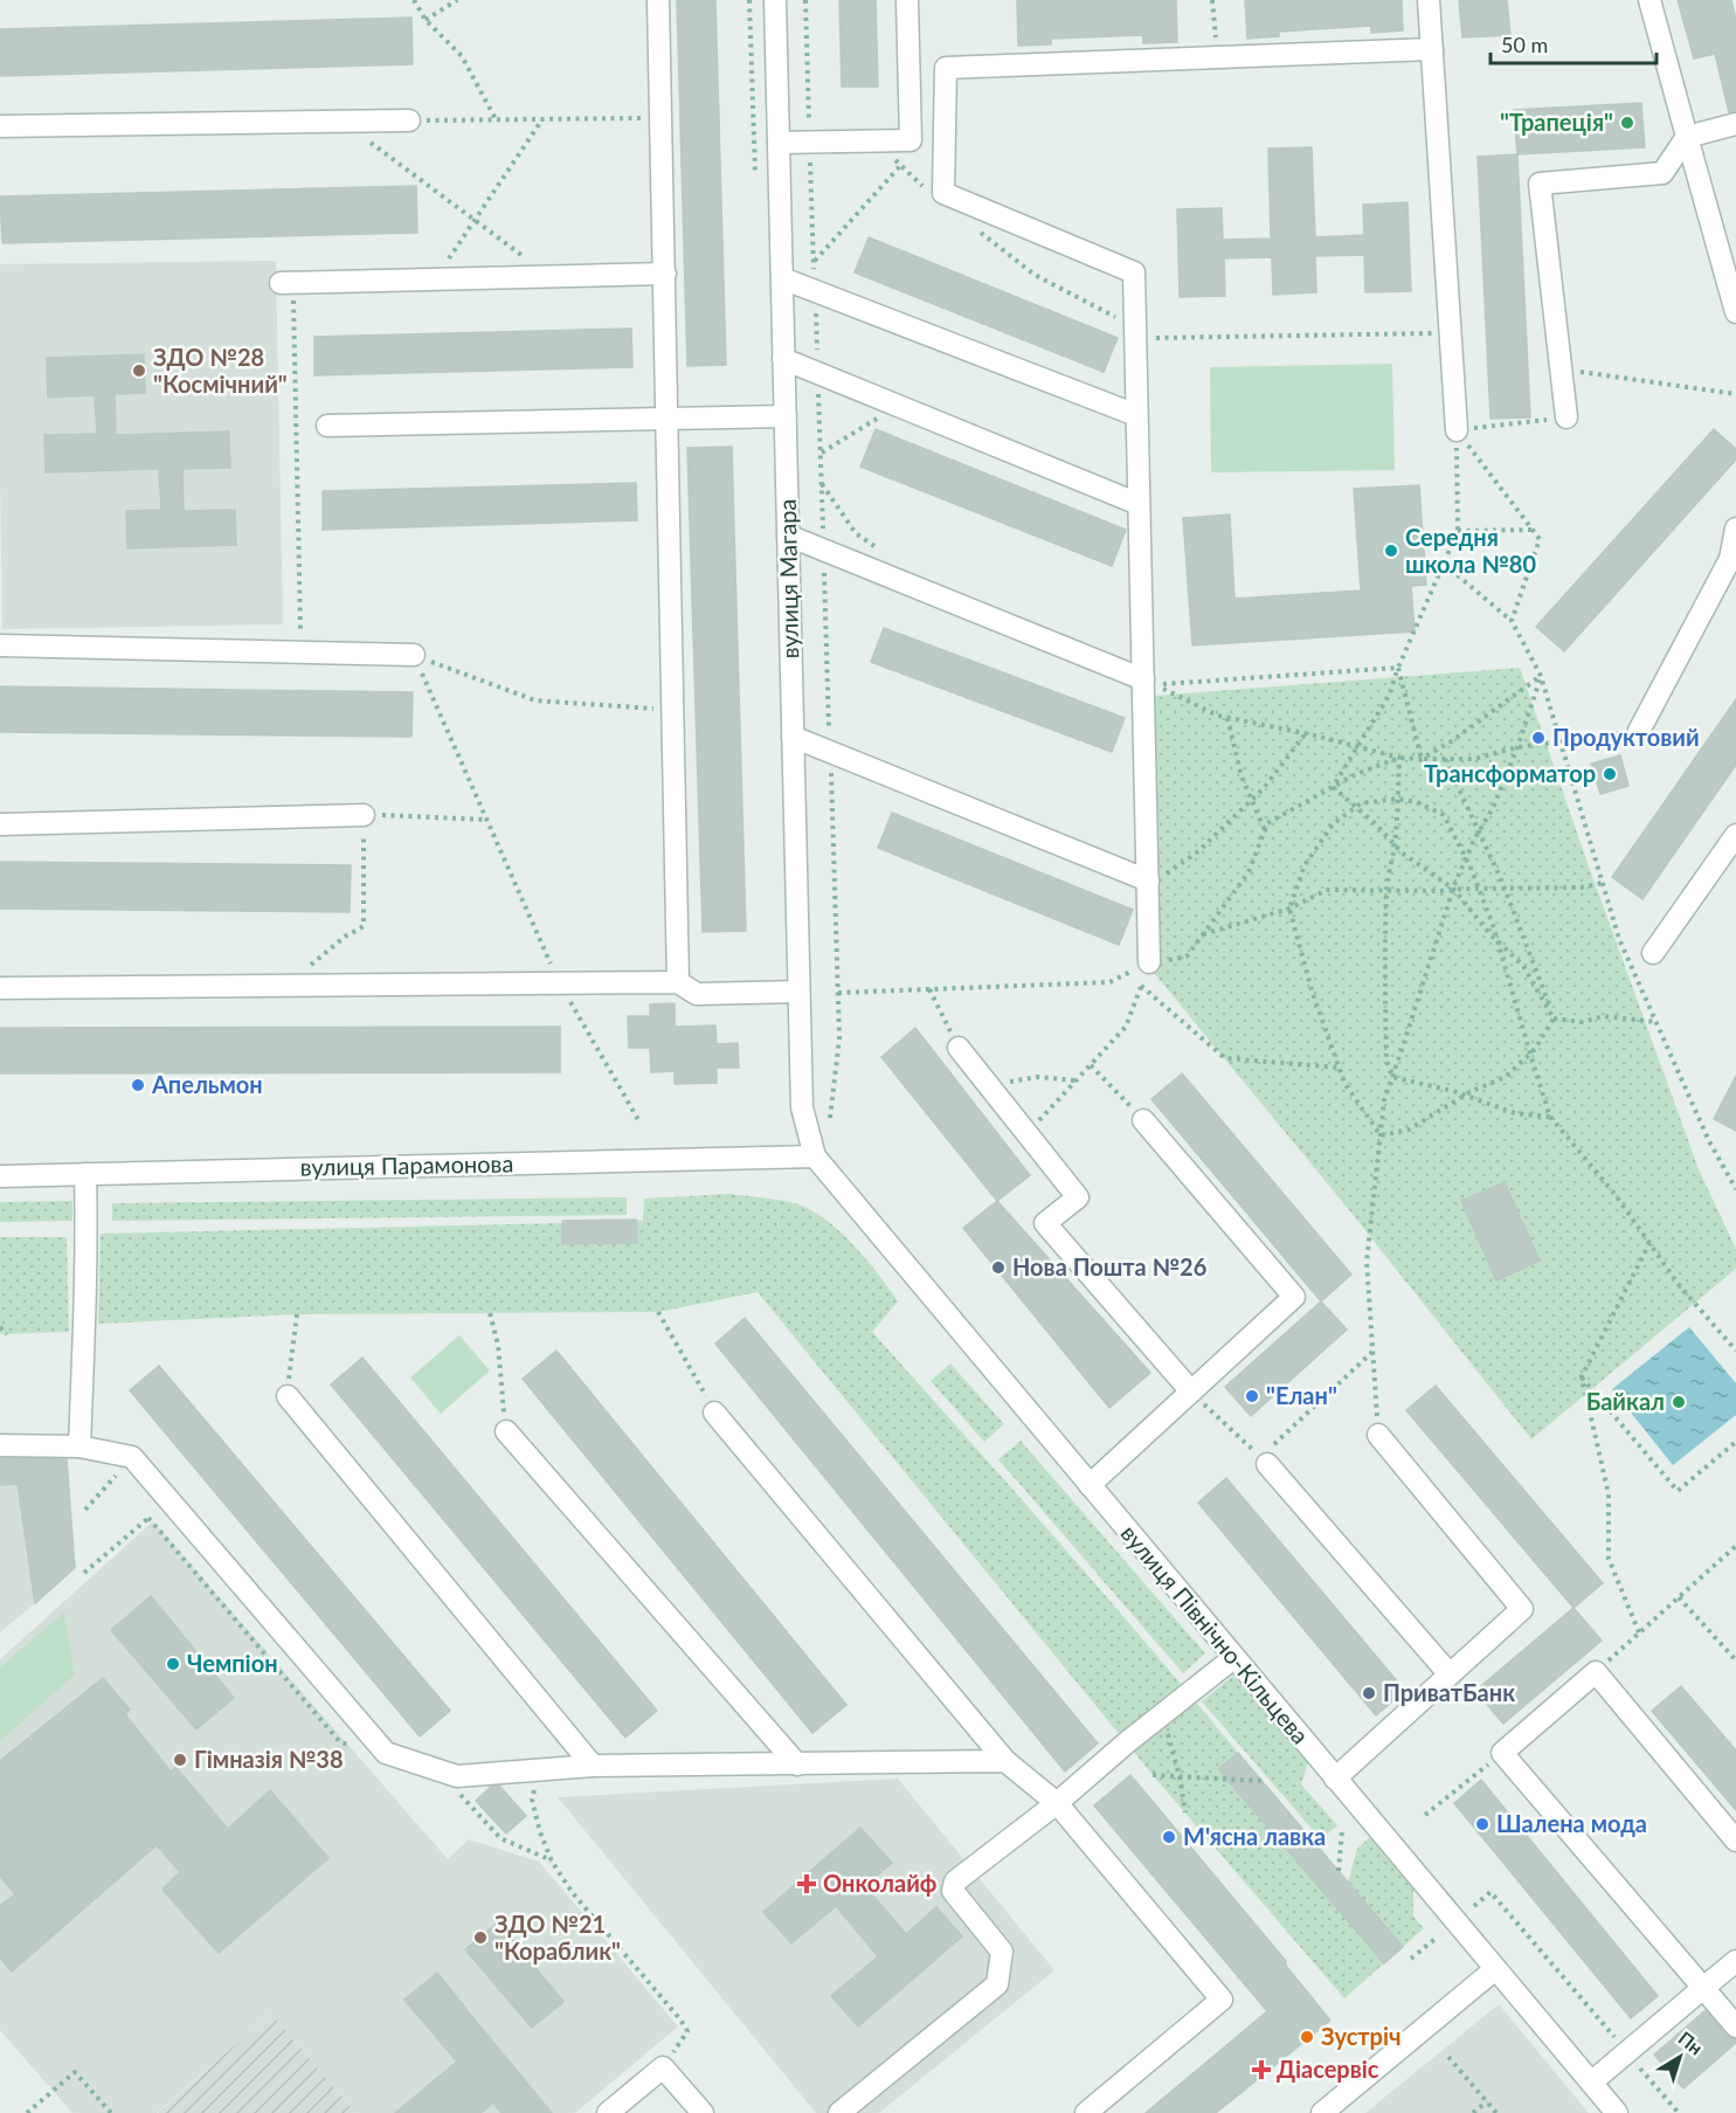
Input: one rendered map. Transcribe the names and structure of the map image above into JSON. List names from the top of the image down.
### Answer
{
  "streets": {
    "street": ["вулиця Магара", "вулиця Парамонова", "вулиця Північно-Кільцева"]
  },
  "crossings": [
    ["вулиця Магара", "вулиця Парамонова"],
    ["вулиця Магара", "вулиця Північно-Кільцева"],
    ["вулиця Парамонова", "вулиця Північно-Кільцева"]
  ],
  "places": {
    "other": [
      "\"Трапеція\"",
      "ЗДО №28 \"Космічний\"",
      "Середня школа №80",
      "Продуктовий",
      "Трансформатор",
      "Апельмон",
      "Нова Пошта №26",
      "\"Елан\"",
      "Байкал",
      "Чемпіон",
      "ПриватБанк",
      "Гімназія №38",
      "Шалена мода",
      "М'ясна лавка",
      "ЗДО №21 \"Кораблик\"",
      "Зустрiч"
    ],
    "health": ["Онколайф", "Діасервіс"]
  },
  "scale_bar": "50 m",
  "north": "top right"
}
